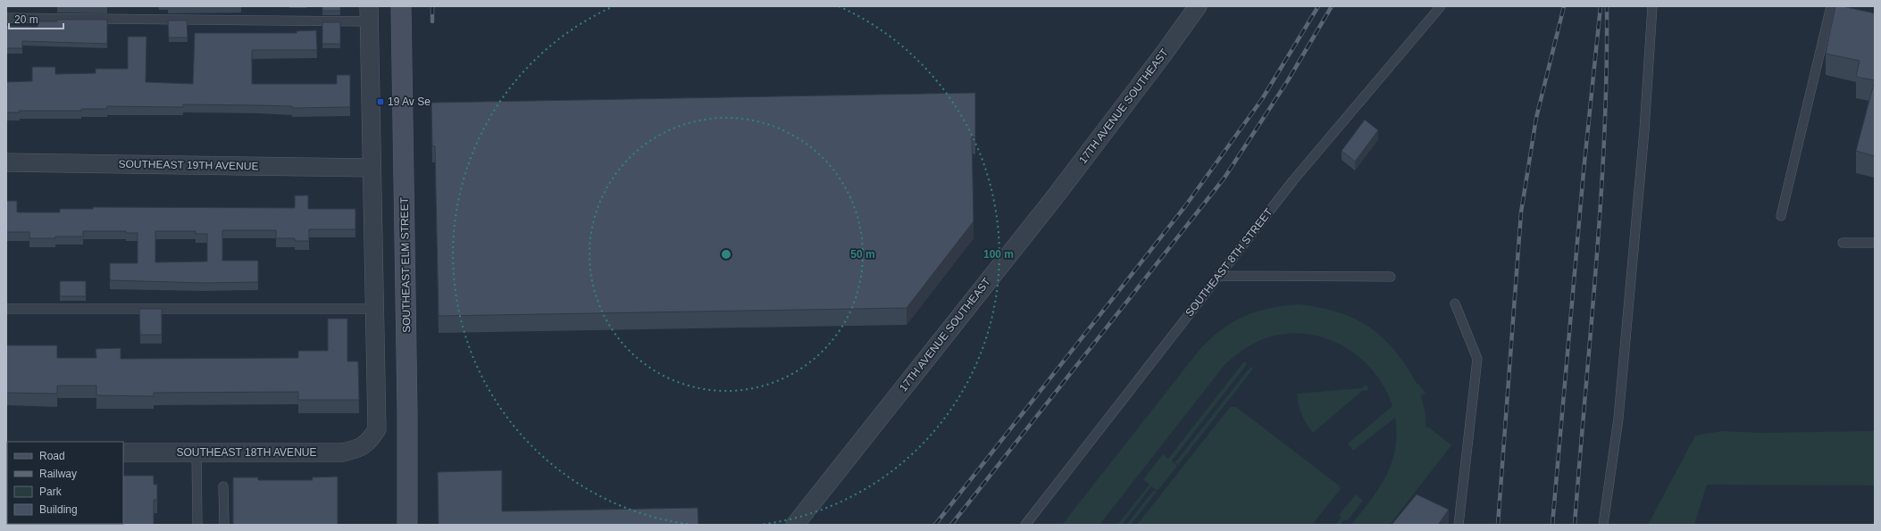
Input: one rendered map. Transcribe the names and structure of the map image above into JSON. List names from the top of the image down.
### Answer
{
  "streets": {
    "street": [
      "17TH AVENUE SOUTHEAST",
      "SOUTHEAST 19TH AVENUE",
      "SOUTHEAST ELM STREET",
      "SOUTHEAST 18TH AVENUE"
    ],
    "lane": ["SOUTHEAST 8TH STREET"]
  },
  "places": {
    "transit": ["19 Av Se"]
  },
  "legend": [
    "Road",
    "Railway",
    "Park",
    "Building"
  ],
  "scale_bar": "20 m",
  "rings": ["50 m", "100 m"]
}
